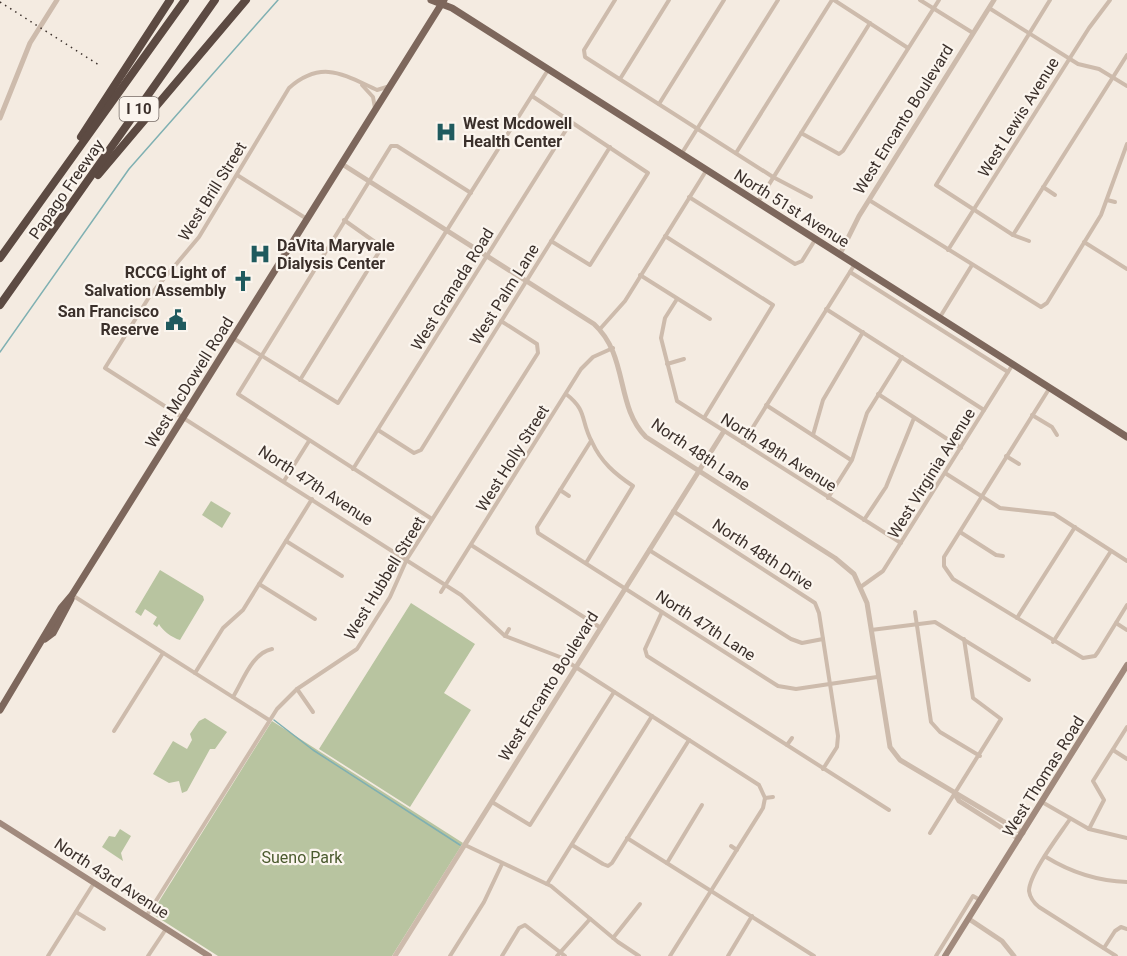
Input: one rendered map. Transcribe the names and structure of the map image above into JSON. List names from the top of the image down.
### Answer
{
  "streets": {
    "highway": ["I 10", "Papago Freeway"],
    "main road": [
      "North 51st Avenue",
      "West McDowell Road",
      "West Thomas Road",
      "North 43rd Avenue"
    ],
    "street": [
      "West Lewis Avenue",
      "West Encanto Boulevard",
      "West Brill Street",
      "West Granada Road",
      "West Palm Lane",
      "North 49th Avenue",
      "North 48th Lane",
      "West Holly Street",
      "West Virginia Avenue",
      "North 47th Avenue",
      "North 48th Drive",
      "West Hubbell Street",
      "North 47th Lane"
    ]
  },
  "crossings": [
    ["West Encanto Boulevard", "North 51st Avenue"],
    ["West Encanto Boulevard", "North 49th Avenue"],
    ["West Encanto Boulevard", "North 48th Lane"],
    ["West Encanto Boulevard", "North 47th Avenue"],
    ["West Encanto Boulevard", "North 48th Drive"],
    ["West Encanto Boulevard", "North 47th Lane"],
    ["West Brill Street", "North 47th Avenue"],
    ["North 51st Avenue", "West McDowell Road"],
    ["North 51st Avenue", "West Virginia Avenue"],
    ["West Granada Road", "West Palm Lane"],
    ["West Granada Road", "North 48th Lane"],
    ["West Palm Lane", "North 48th Lane"],
    ["West Palm Lane", "West Hubbell Street"],
    ["West McDowell Road", "North 48th Lane"],
    ["West McDowell Road", "North 47th Avenue"],
    ["North 49th Avenue", "West Virginia Avenue"],
    ["North 48th Lane", "West Holly Street"],
    ["North 48th Lane", "West Virginia Avenue"],
    ["North 48th Lane", "North 47th Lane"],
    ["North 48th Lane", "West Thomas Road"],
    ["West Holly Street", "North 47th Avenue"],
    ["North 47th Avenue", "West Hubbell Street"],
    ["North 48th Drive", "North 47th Lane"],
    ["West Hubbell Street", "North 43rd Avenue"]
  ],
  "parks": ["Sueno Park"],
  "places": {
    "hospital": ["West Mcdowell Health Center", "DaVita Maryvale Dialysis Center"],
    "church": ["RCCG Light of Salvation Assembly"],
    "public building": ["San Francisco Reserve"]
  }
}
